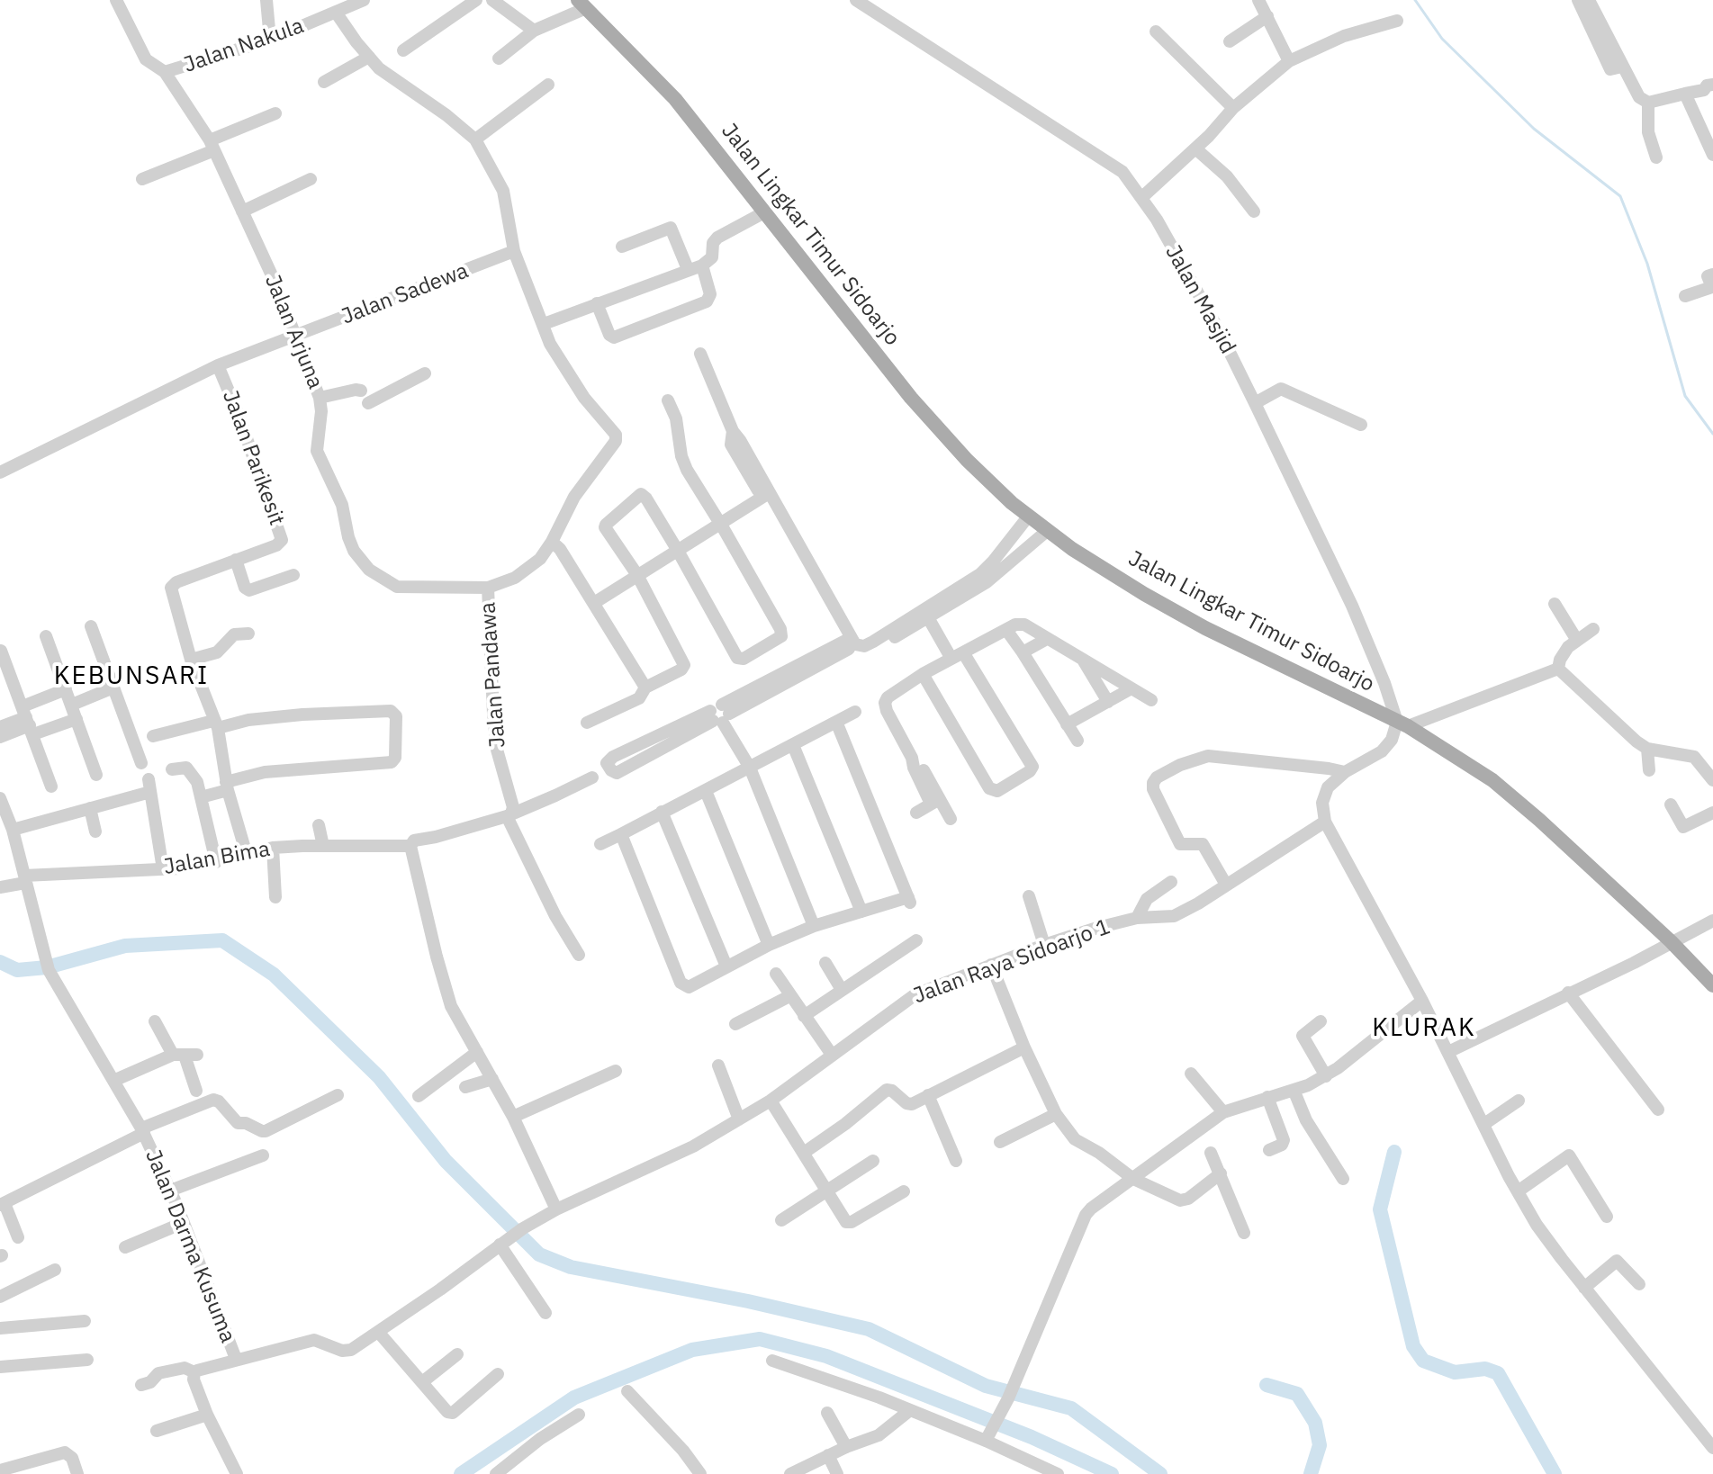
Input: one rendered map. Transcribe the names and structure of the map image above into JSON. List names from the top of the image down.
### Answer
{
  "streets": {
    "main road": ["Jalan Lingkar Timur Sidoarjo"],
    "street": [
      "Jalan Nakula",
      "Jalan Sadewa",
      "Jalan Masjid",
      "Jalan Arjuna",
      "Jalan Parikesit",
      "Jalan Pandawa",
      "Jalan Bima",
      "Jalan Raya Sidoarjo 1",
      "Jalan Darma Kusuma"
    ]
  },
  "crossings": [
    ["Jalan Nakula", "Jalan Arjuna"],
    ["Jalan Nakula", "Jalan Pandawa"],
    ["Jalan Lingkar Timur Sidoarjo", "Jalan Masjid"],
    ["Jalan Sadewa", "Jalan Arjuna"],
    ["Jalan Sadewa", "Jalan Parikesit"],
    ["Jalan Sadewa", "Jalan Pandawa"],
    ["Jalan Arjuna", "Jalan Pandawa"],
    ["Jalan Parikesit", "Jalan Bima"],
    ["Jalan Bima", "Jalan Darma Kusuma"],
    ["Jalan Raya Sidoarjo 1", "Jalan Darma Kusuma"]
  ],
  "districts": ["KEBUNSARI", "KLURAK"]
}
